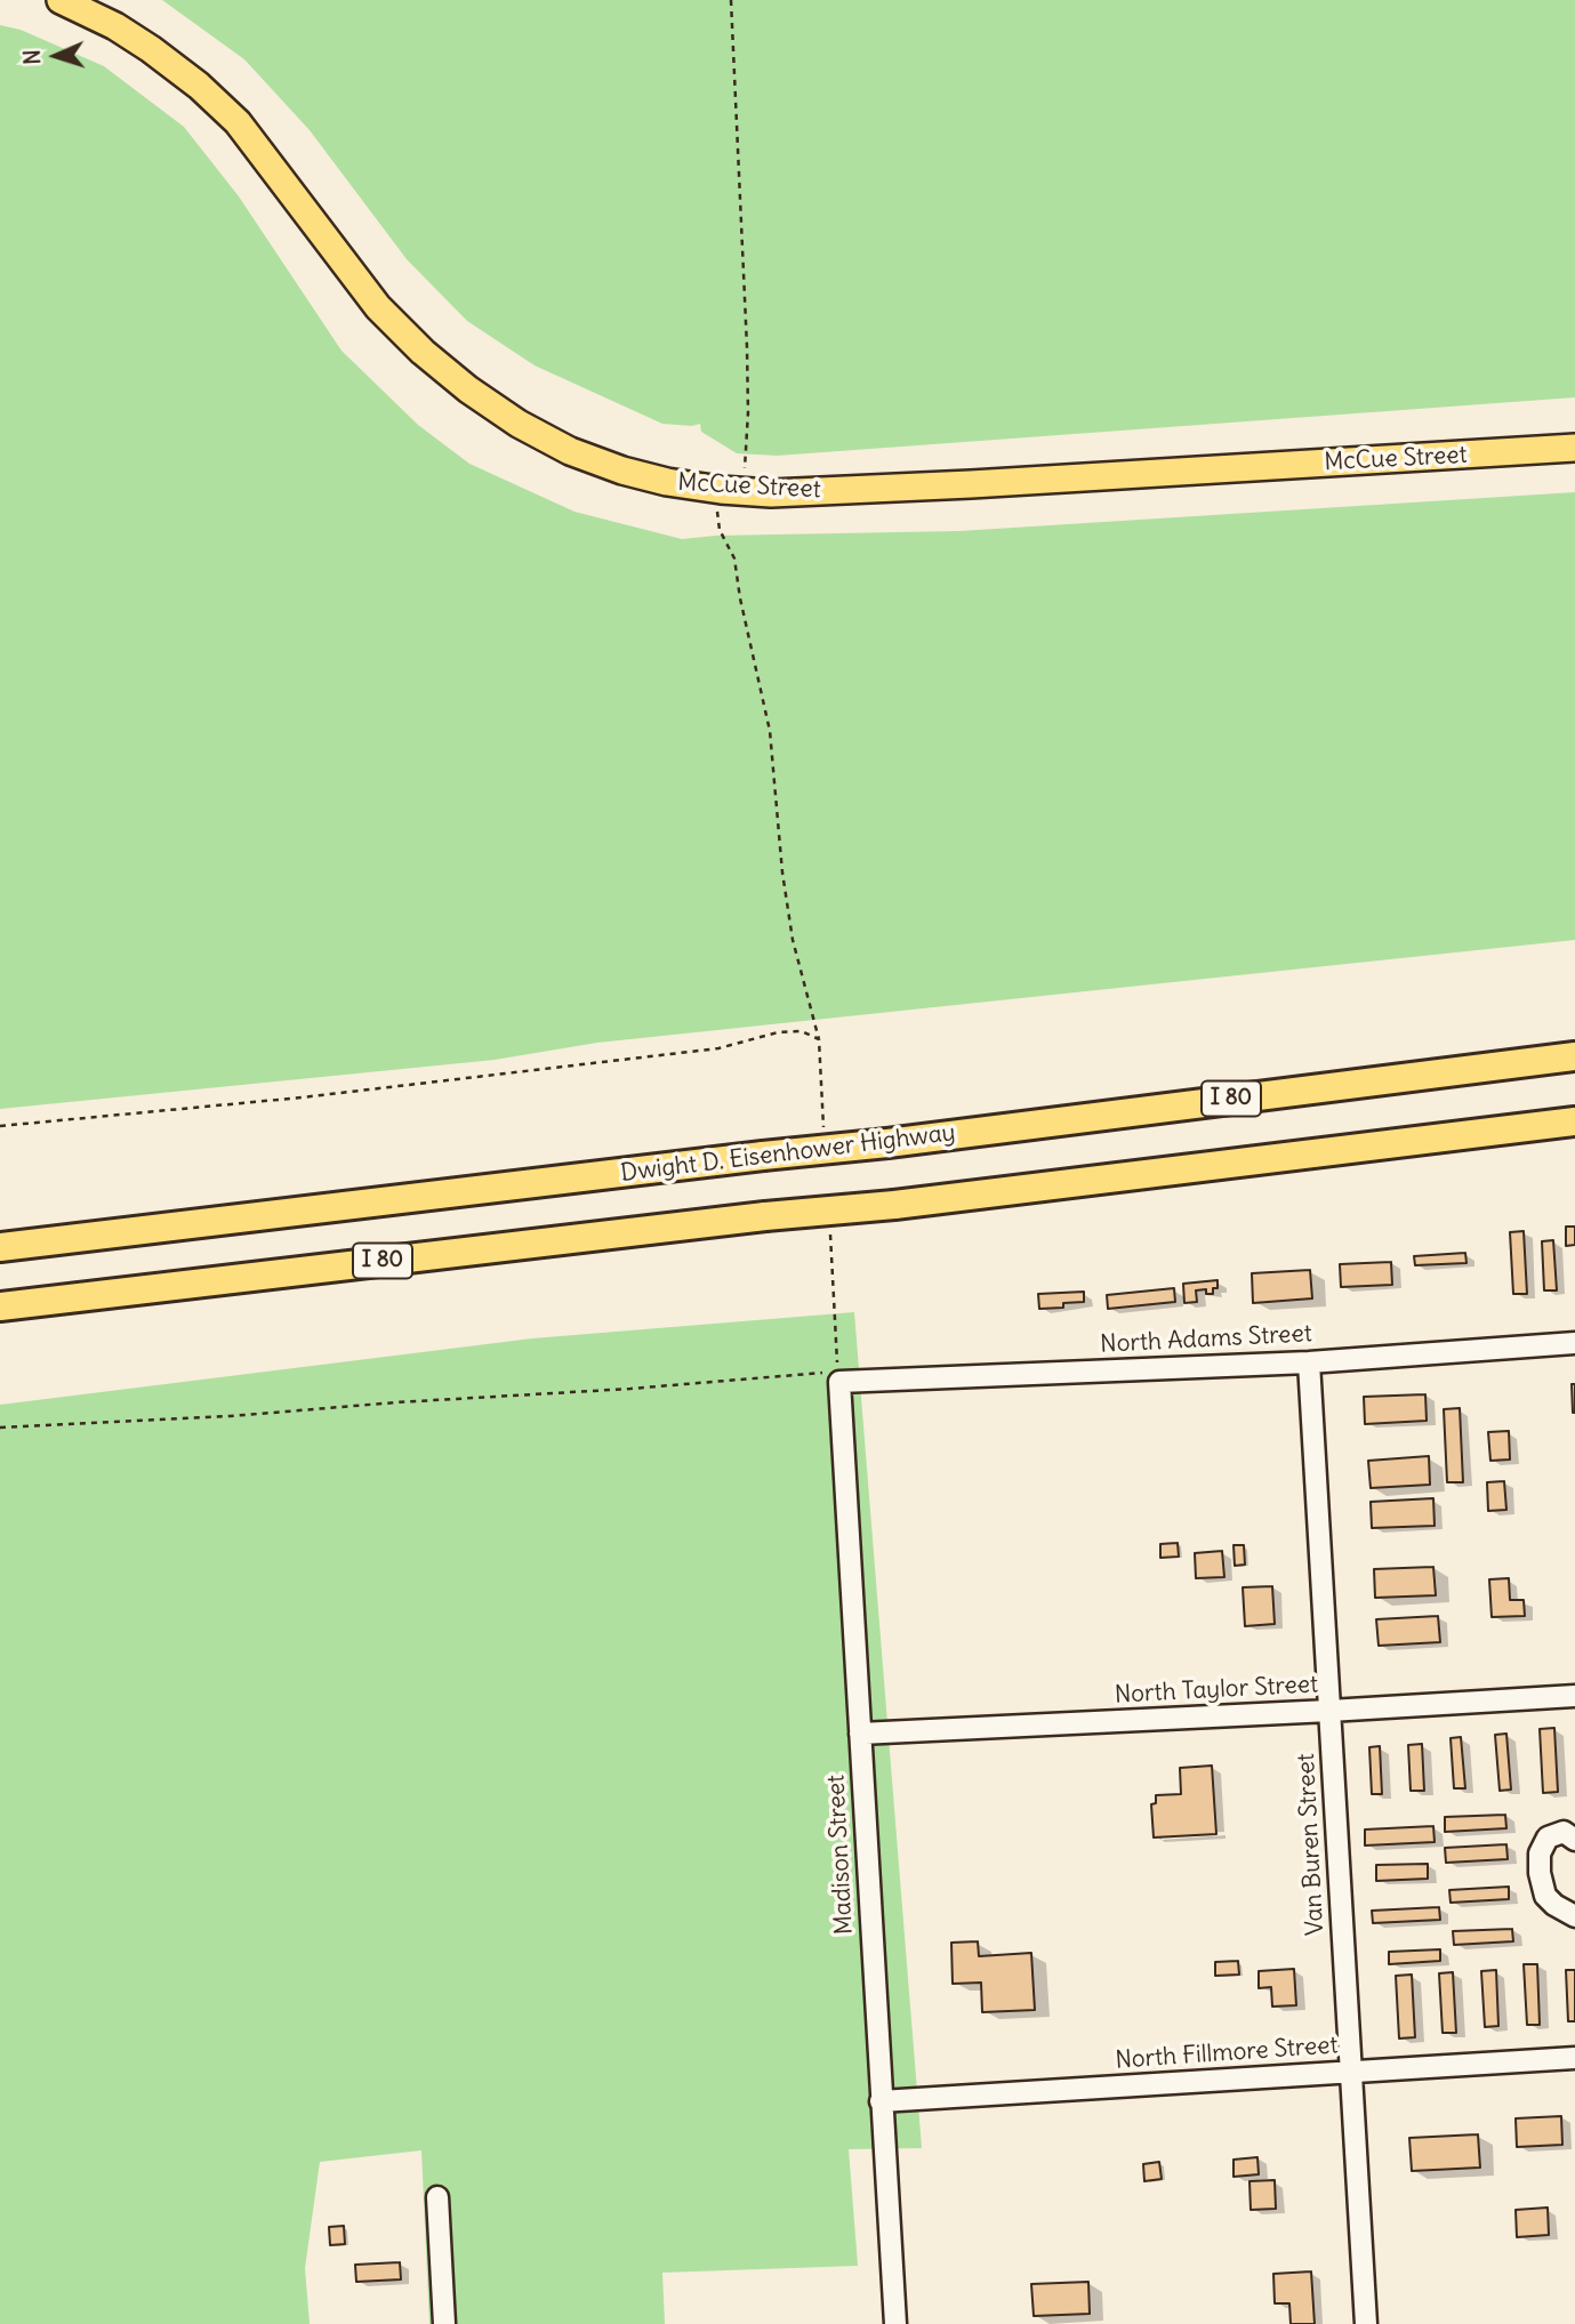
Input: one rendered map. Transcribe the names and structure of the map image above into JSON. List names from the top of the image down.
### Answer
{
  "streets": {
    "highway": ["I 80", "Dwight D. Eisenhower Highway"],
    "main road": ["McCue Street"],
    "street": [
      "North Adams Street",
      "North Taylor Street",
      "Van Buren Street",
      "Madison Street",
      "North Fillmore Street"
    ]
  },
  "crossings": [
    ["North Adams Street", "Van Buren Street"],
    ["North Adams Street", "Madison Street"],
    ["North Taylor Street", "Van Buren Street"],
    ["North Taylor Street", "Madison Street"],
    ["Van Buren Street", "North Fillmore Street"],
    ["Madison Street", "North Fillmore Street"]
  ],
  "north": "left"
}
